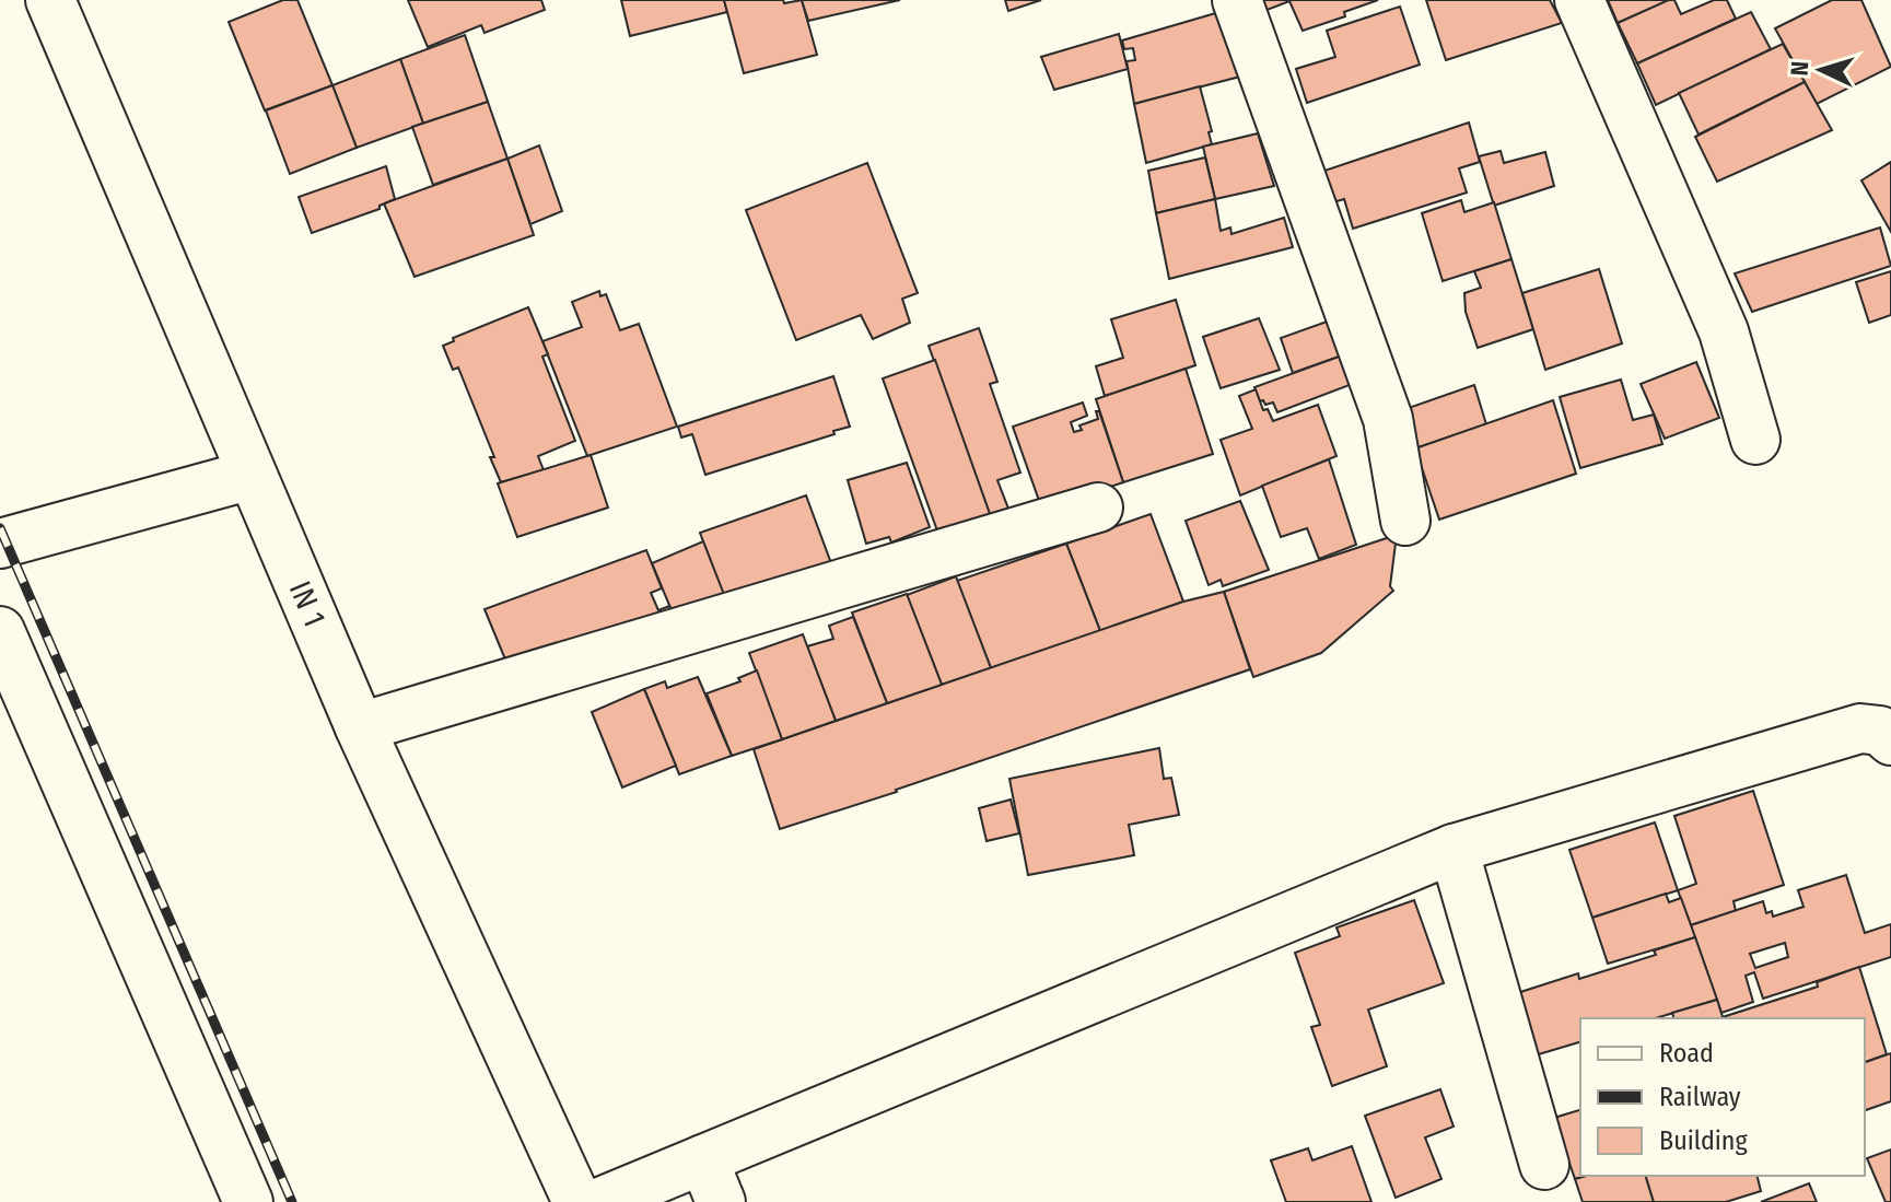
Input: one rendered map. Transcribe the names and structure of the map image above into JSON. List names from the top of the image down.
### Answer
{
  "streets": {
    "street": ["IN 1"]
  },
  "legend": ["Road", "Railway", "Building"],
  "north": "left"
}
